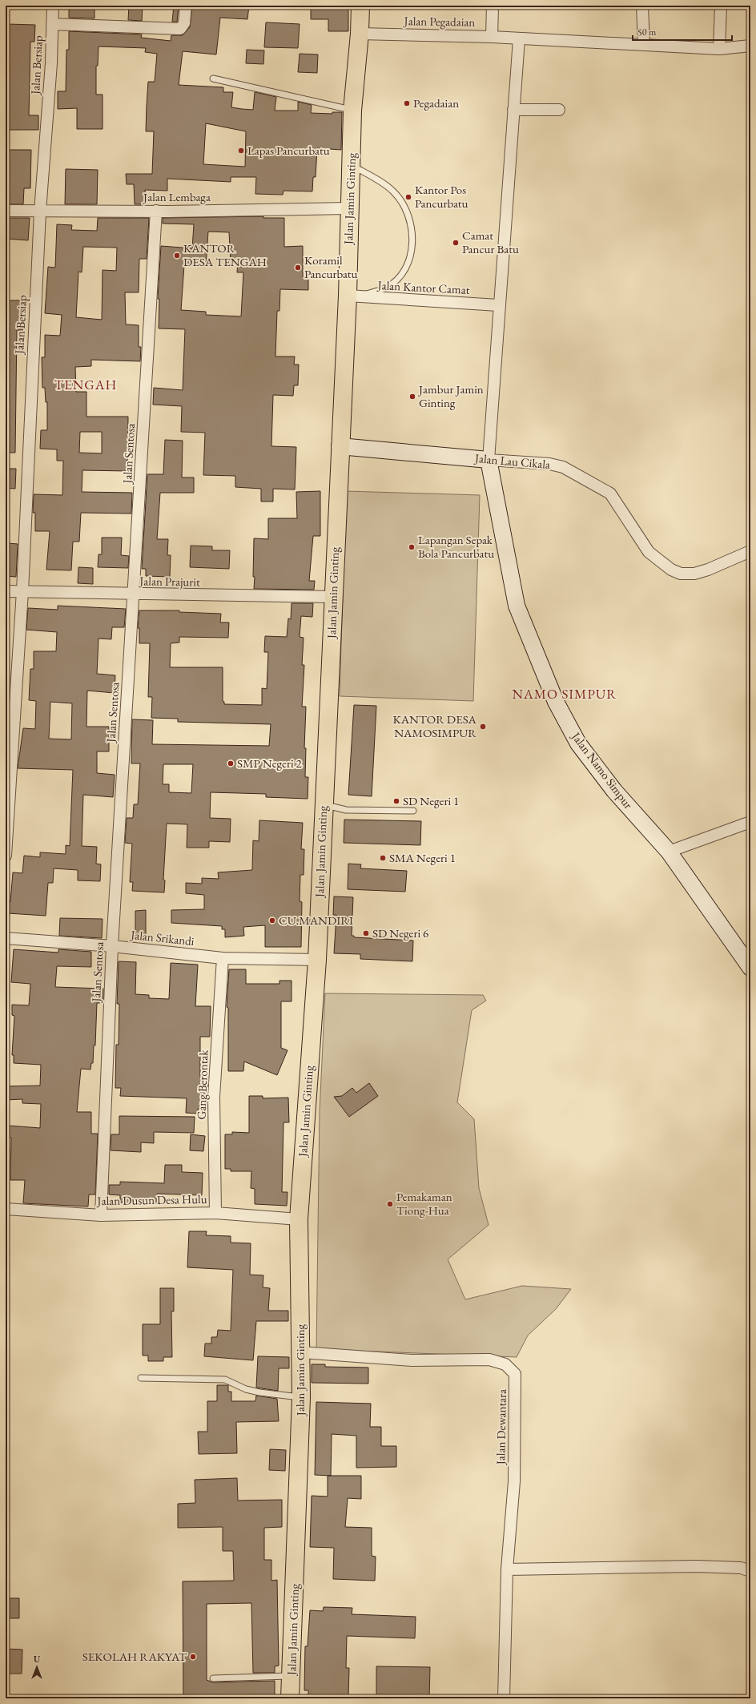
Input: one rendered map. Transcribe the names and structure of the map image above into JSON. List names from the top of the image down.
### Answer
{
  "streets": {
    "highway": ["Jalan Jamin Ginting"],
    "street": [
      "Jalan Pegadaian",
      "Jalan Bersiap",
      "Jalan Lembaga",
      "Jalan Kantor Camat",
      "Jalan Sentosa",
      "Jalan Lau Cikala",
      "Jalan Prajurit",
      "Jalan Namo Simpur",
      "Jalan Srikandi",
      "Gang Berontak",
      "Jalan Dusun Desa Hulu",
      "Jalan Dewantara"
    ]
  },
  "crossings": [
    ["Jalan Pegadaian", "Jalan Jamin Ginting"],
    ["Jalan Bersiap", "Jalan Lembaga"],
    ["Jalan Bersiap", "Jalan Prajurit"],
    ["Jalan Lembaga", "Jalan Jamin Ginting"],
    ["Jalan Lembaga", "Jalan Sentosa"],
    ["Jalan Jamin Ginting", "Jalan Kantor Camat"],
    ["Jalan Jamin Ginting", "Jalan Lau Cikala"],
    ["Jalan Jamin Ginting", "Jalan Prajurit"],
    ["Jalan Jamin Ginting", "Jalan Srikandi"],
    ["Jalan Jamin Ginting", "Jalan Dusun Desa Hulu"],
    ["Jalan Jamin Ginting", "Jalan Dewantara"],
    ["Jalan Sentosa", "Jalan Prajurit"],
    ["Jalan Sentosa", "Jalan Srikandi"],
    ["Jalan Sentosa", "Jalan Dusun Desa Hulu"],
    ["Jalan Lau Cikala", "Jalan Namo Simpur"],
    ["Jalan Srikandi", "Gang Berontak"],
    ["Gang Berontak", "Jalan Dusun Desa Hulu"]
  ],
  "districts": ["TENGAH", "NAMO SIMPUR"],
  "places": [
    "Pegadaian",
    "Lapas Pancurbatu",
    "Kantor Pos Pancurbatu",
    "Camat Pancur Batu",
    "KANTOR DESA TENGAH",
    "Koramil Pancurbatu",
    "Jambur Jamin Ginting",
    "Lapangan Sepak Bola Pancurbatu",
    "KANTOR DESA NAMOSIMPUR",
    "SMP Negeri 2",
    "SD Negeri 1",
    "SMA Negeri 1",
    "CU.MANDIRI",
    "SD Negeri 6",
    "Pemakaman Tiong-Hua",
    "SEKOLAH RAKYAT"
  ],
  "scale_bar": "50 m",
  "north": "top"
}
